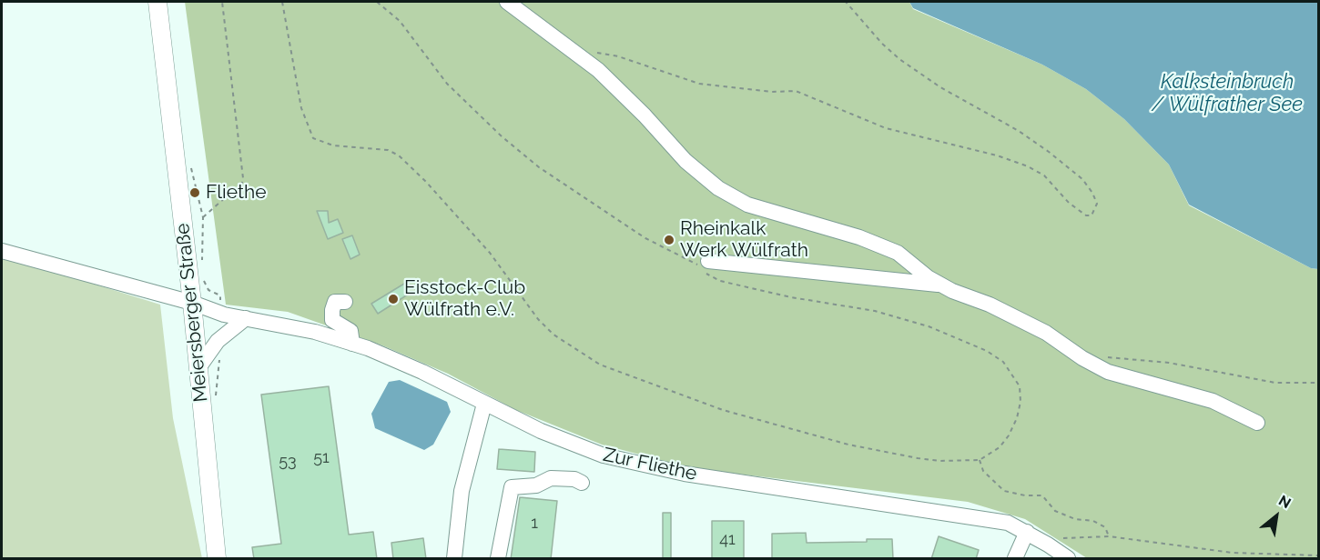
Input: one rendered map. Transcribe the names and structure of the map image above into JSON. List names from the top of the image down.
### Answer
{
  "streets": {
    "main road": ["Meiersberger Straße"],
    "street": ["Zur Fliethe"]
  },
  "crossings": [
    ["Meiersberger Straße", "Zur Fliethe"]
  ],
  "water": ["Kalksteinbruch / Wülfrather See"],
  "places": ["Fliethe", "Rheinkalk Werk Wülfrath", "Eisstock-Club Wülfrath e.V."],
  "house_numbers": [
    "51",
    "53",
    "1",
    "41"
  ],
  "north": "top right"
}
